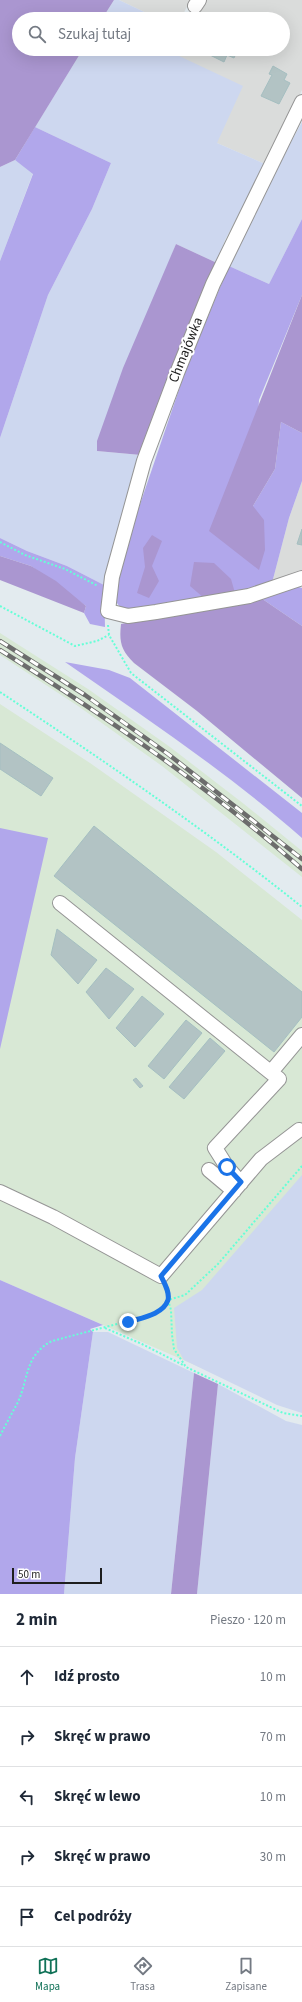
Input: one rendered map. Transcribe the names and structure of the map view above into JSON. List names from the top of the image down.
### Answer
{
  "streets": {
    "street": ["Chmajówka"]
  },
  "scale_bar": "50 m",
  "page": {
    "search": "Szukaj tutaj",
    "scale": "50 m",
    "heading": ["2 min", "Pieszo · 120 m"],
    "list": [
      ["Idź prosto", "10 m"],
      ["Skręć w prawo", "70 m"],
      ["Skręć w lewo", "10 m"],
      ["Skręć w prawo", "30 m"],
      "Cel podróży"
    ],
    "nav": ["Mapa", "Trasa", "Zapisane"]
  }
}
